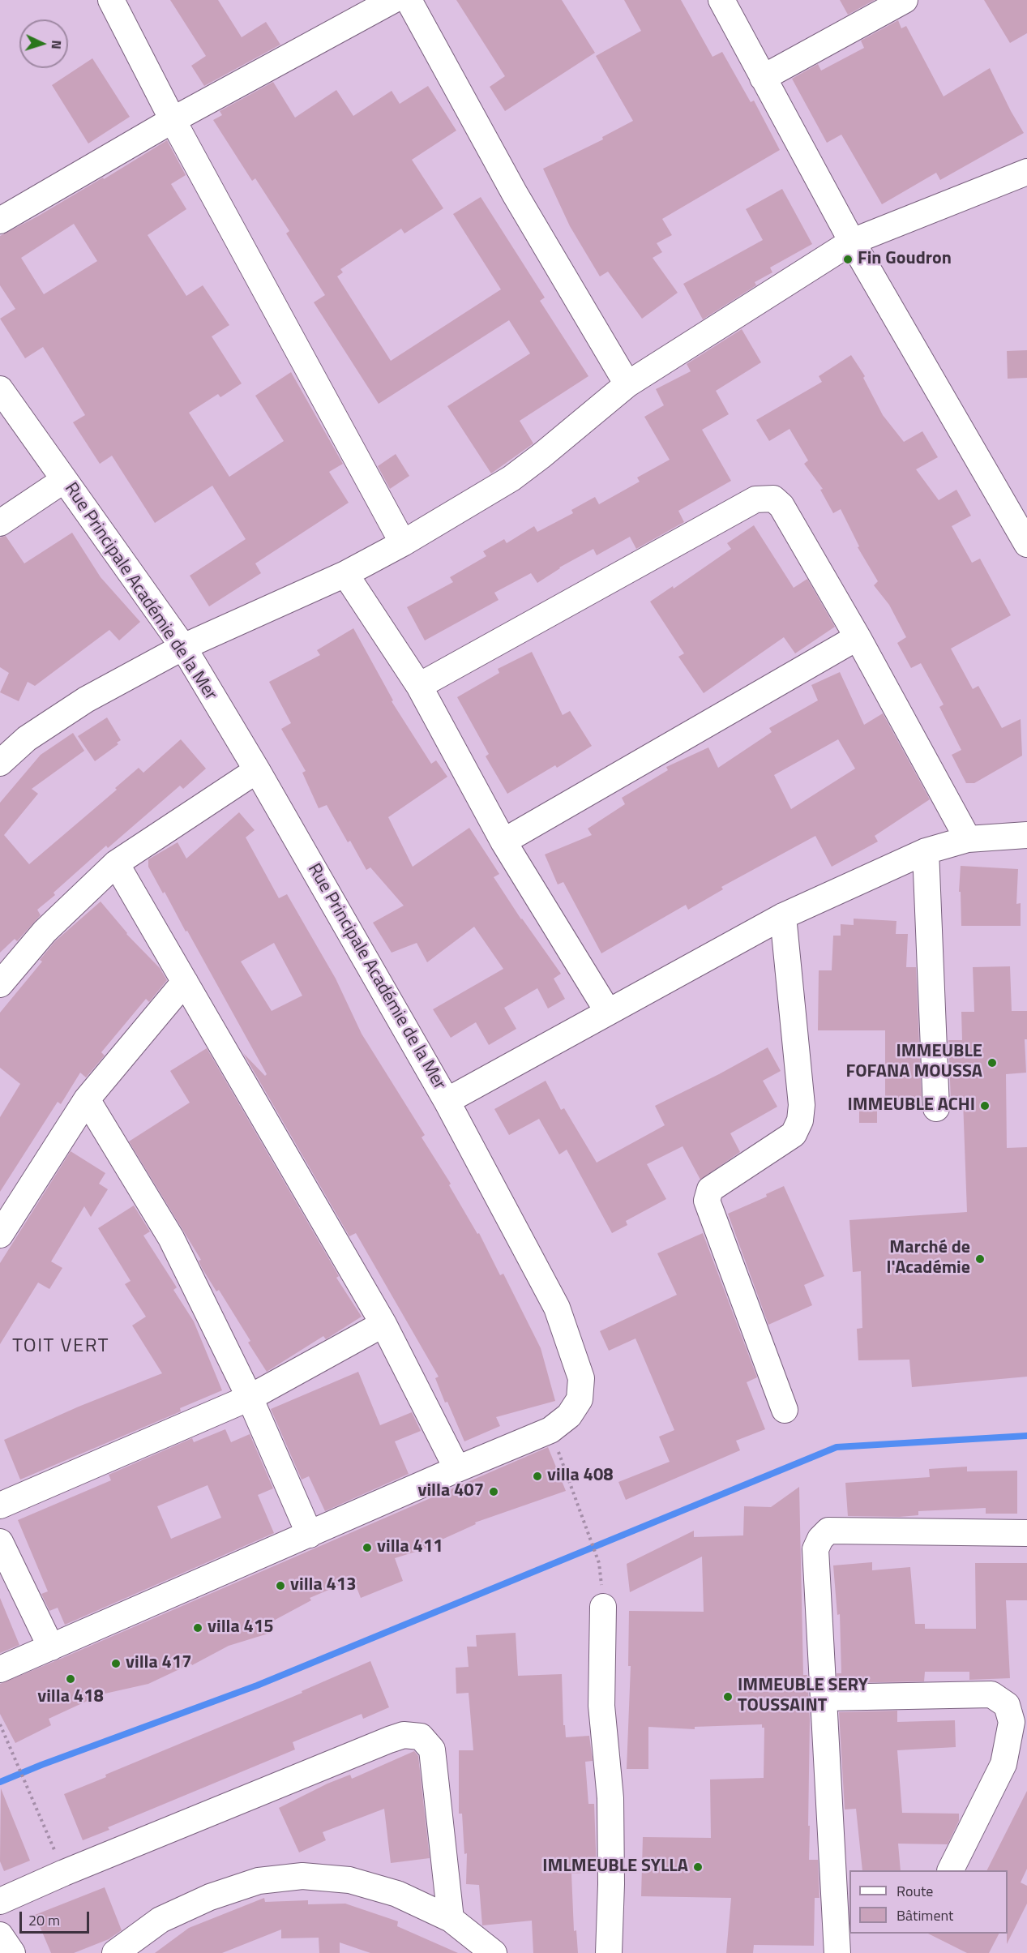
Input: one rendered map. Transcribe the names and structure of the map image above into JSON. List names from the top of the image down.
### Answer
{
  "streets": {
    "street": ["Rue Principale Académie de la Mer"]
  },
  "districts": ["TOIT VERT"],
  "places": [
    "Fin Goudron",
    "IMMEUBLE FOFANA MOUSSA",
    "IMMEUBLE ACHI",
    "Marché de l'Académie",
    "villa 408",
    "villa 407",
    "villa 411",
    "villa 413",
    "villa 415",
    "villa 417",
    "villa 418",
    "IMMEUBLE SERY TOUSSAINT",
    "IMLMEUBLE SYLLA"
  ],
  "legend": ["Route", "Bâtiment"],
  "scale_bar": "20 m",
  "north": "right"
}
